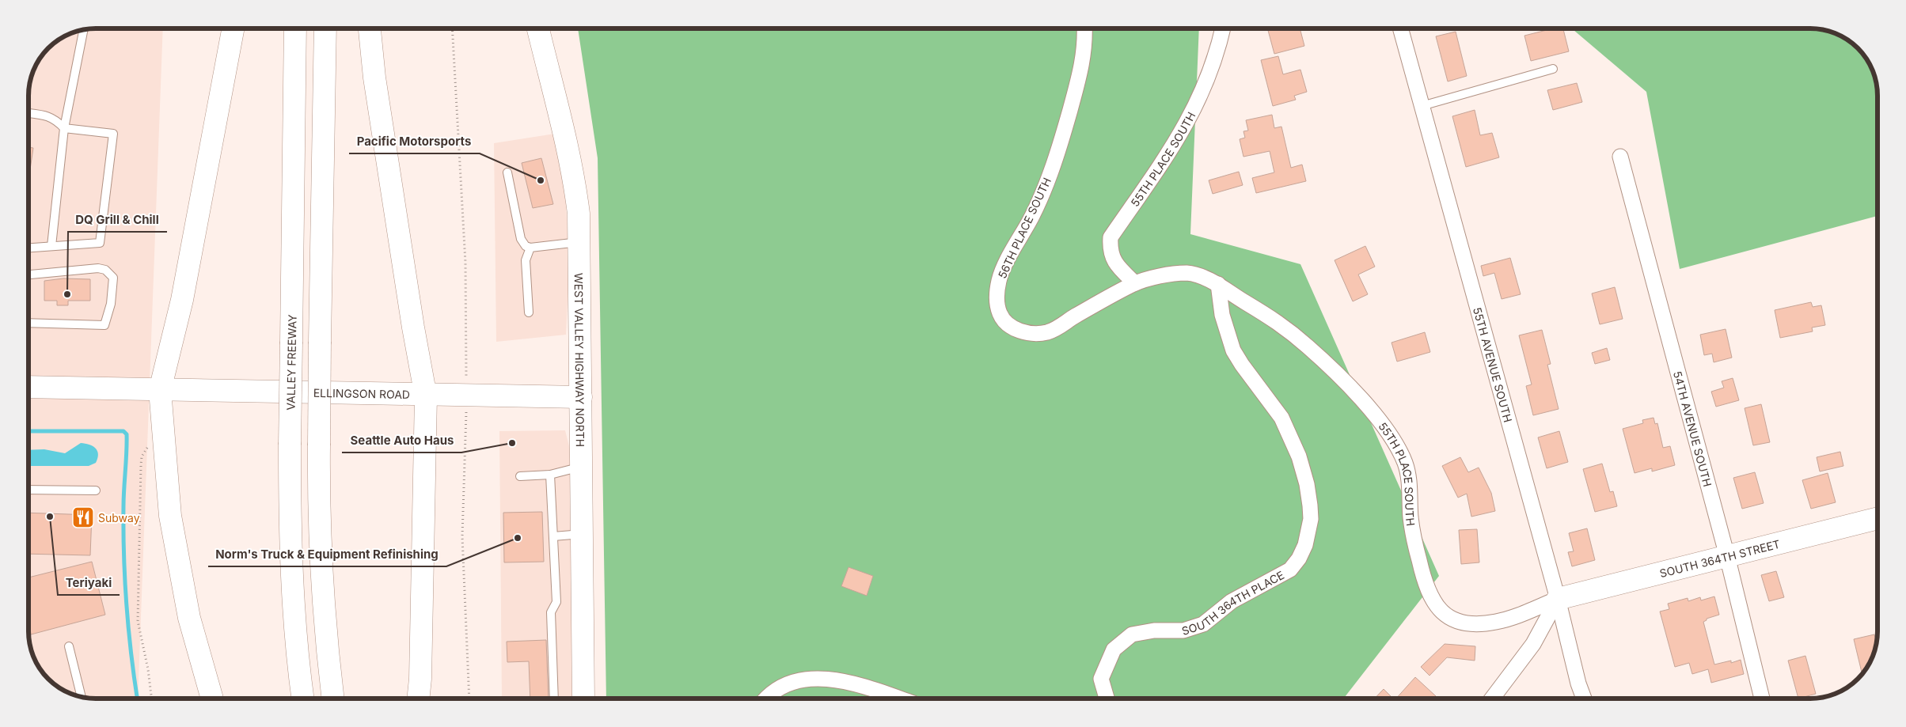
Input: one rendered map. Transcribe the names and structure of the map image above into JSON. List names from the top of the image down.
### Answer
{
  "streets": {
    "main road": [
      "WEST VALLEY HIGHWAY NORTH",
      "VALLEY FREEWAY",
      "ELLINGSON ROAD",
      "SOUTH 364TH STREET"
    ],
    "street": [
      "55TH PLACE SOUTH",
      "56TH PLACE SOUTH",
      "55TH AVENUE SOUTH",
      "54TH AVENUE SOUTH",
      "SOUTH 364TH PLACE"
    ]
  },
  "crossings": [
    ["55TH PLACE SOUTH", "56TH PLACE SOUTH"],
    ["55TH PLACE SOUTH", "55TH AVENUE SOUTH"],
    ["55TH PLACE SOUTH", "SOUTH 364TH STREET"],
    ["55TH PLACE SOUTH", "SOUTH 364TH PLACE"],
    ["56TH PLACE SOUTH", "SOUTH 364TH PLACE"],
    ["WEST VALLEY HIGHWAY NORTH", "ELLINGSON ROAD"],
    ["55TH AVENUE SOUTH", "SOUTH 364TH STREET"],
    ["54TH AVENUE SOUTH", "SOUTH 364TH STREET"]
  ],
  "places": {
    "other": [
      "Pacific Motorsports",
      "DQ Grill & Chill",
      "Seattle Auto Haus",
      "Teriyaki",
      "Norm's Truck & Equipment Refinishing"
    ],
    "restaurant": ["Subway"]
  }
}
